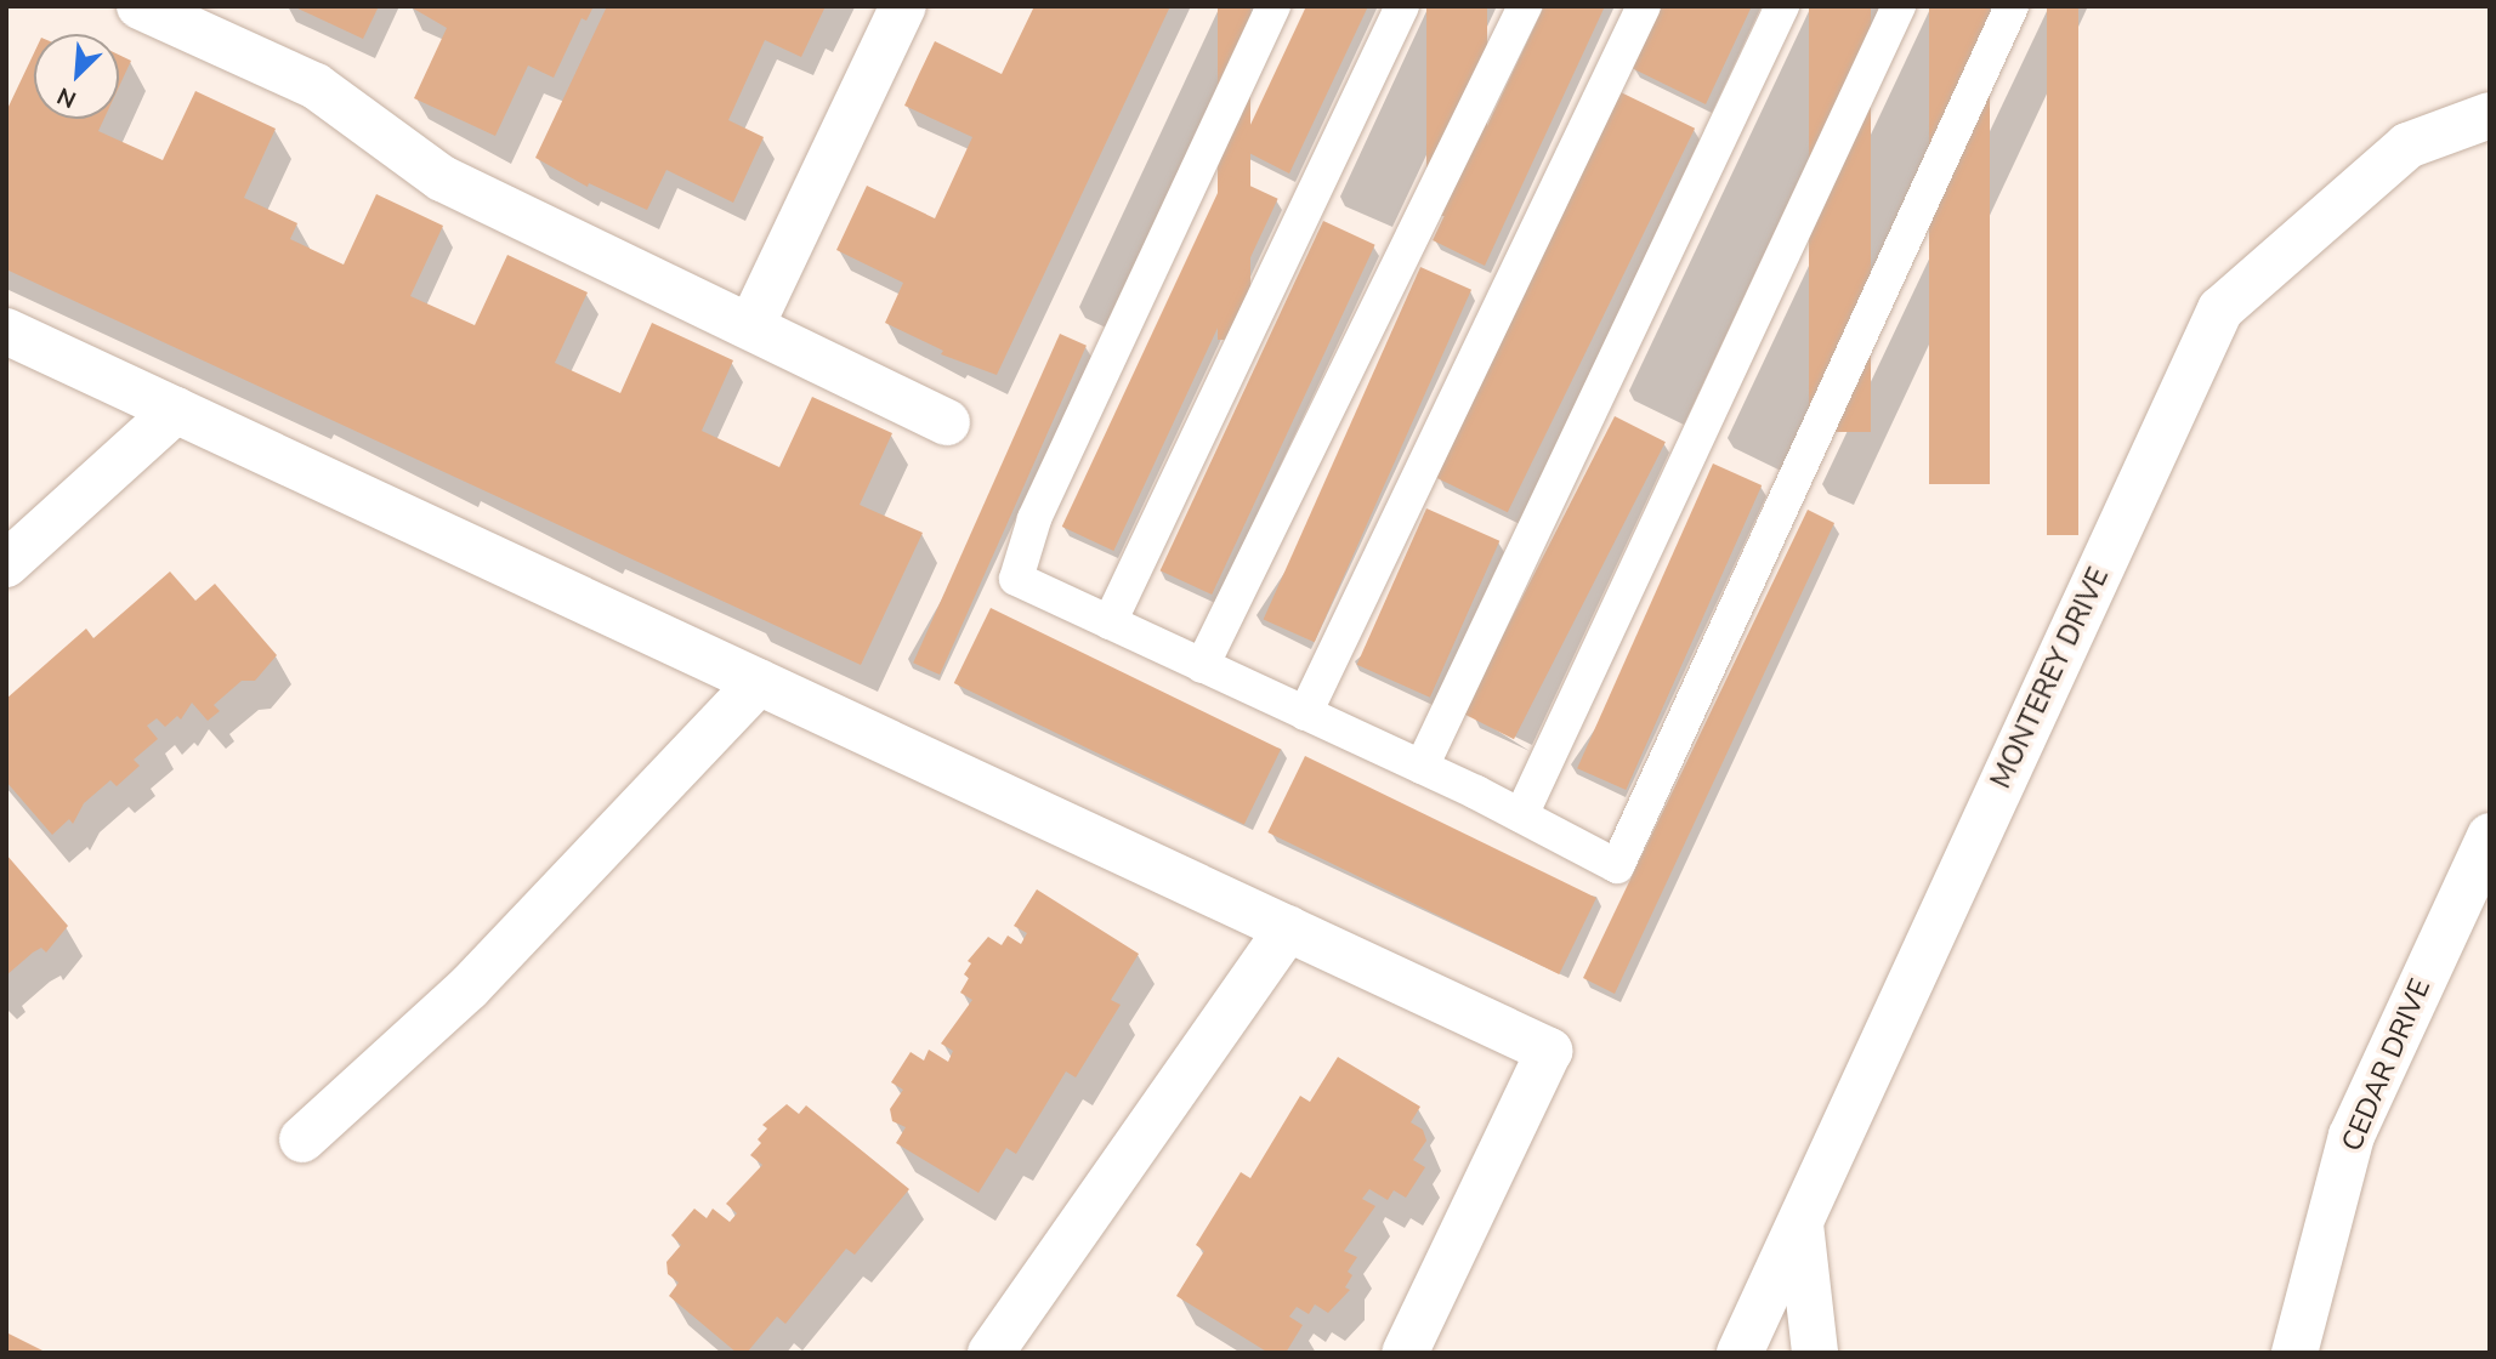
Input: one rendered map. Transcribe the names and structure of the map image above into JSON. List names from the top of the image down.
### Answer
{
  "streets": {
    "street": ["MONTEREY DRIVE", "CEDAR DRIVE"]
  },
  "north": "bottom left"
}
